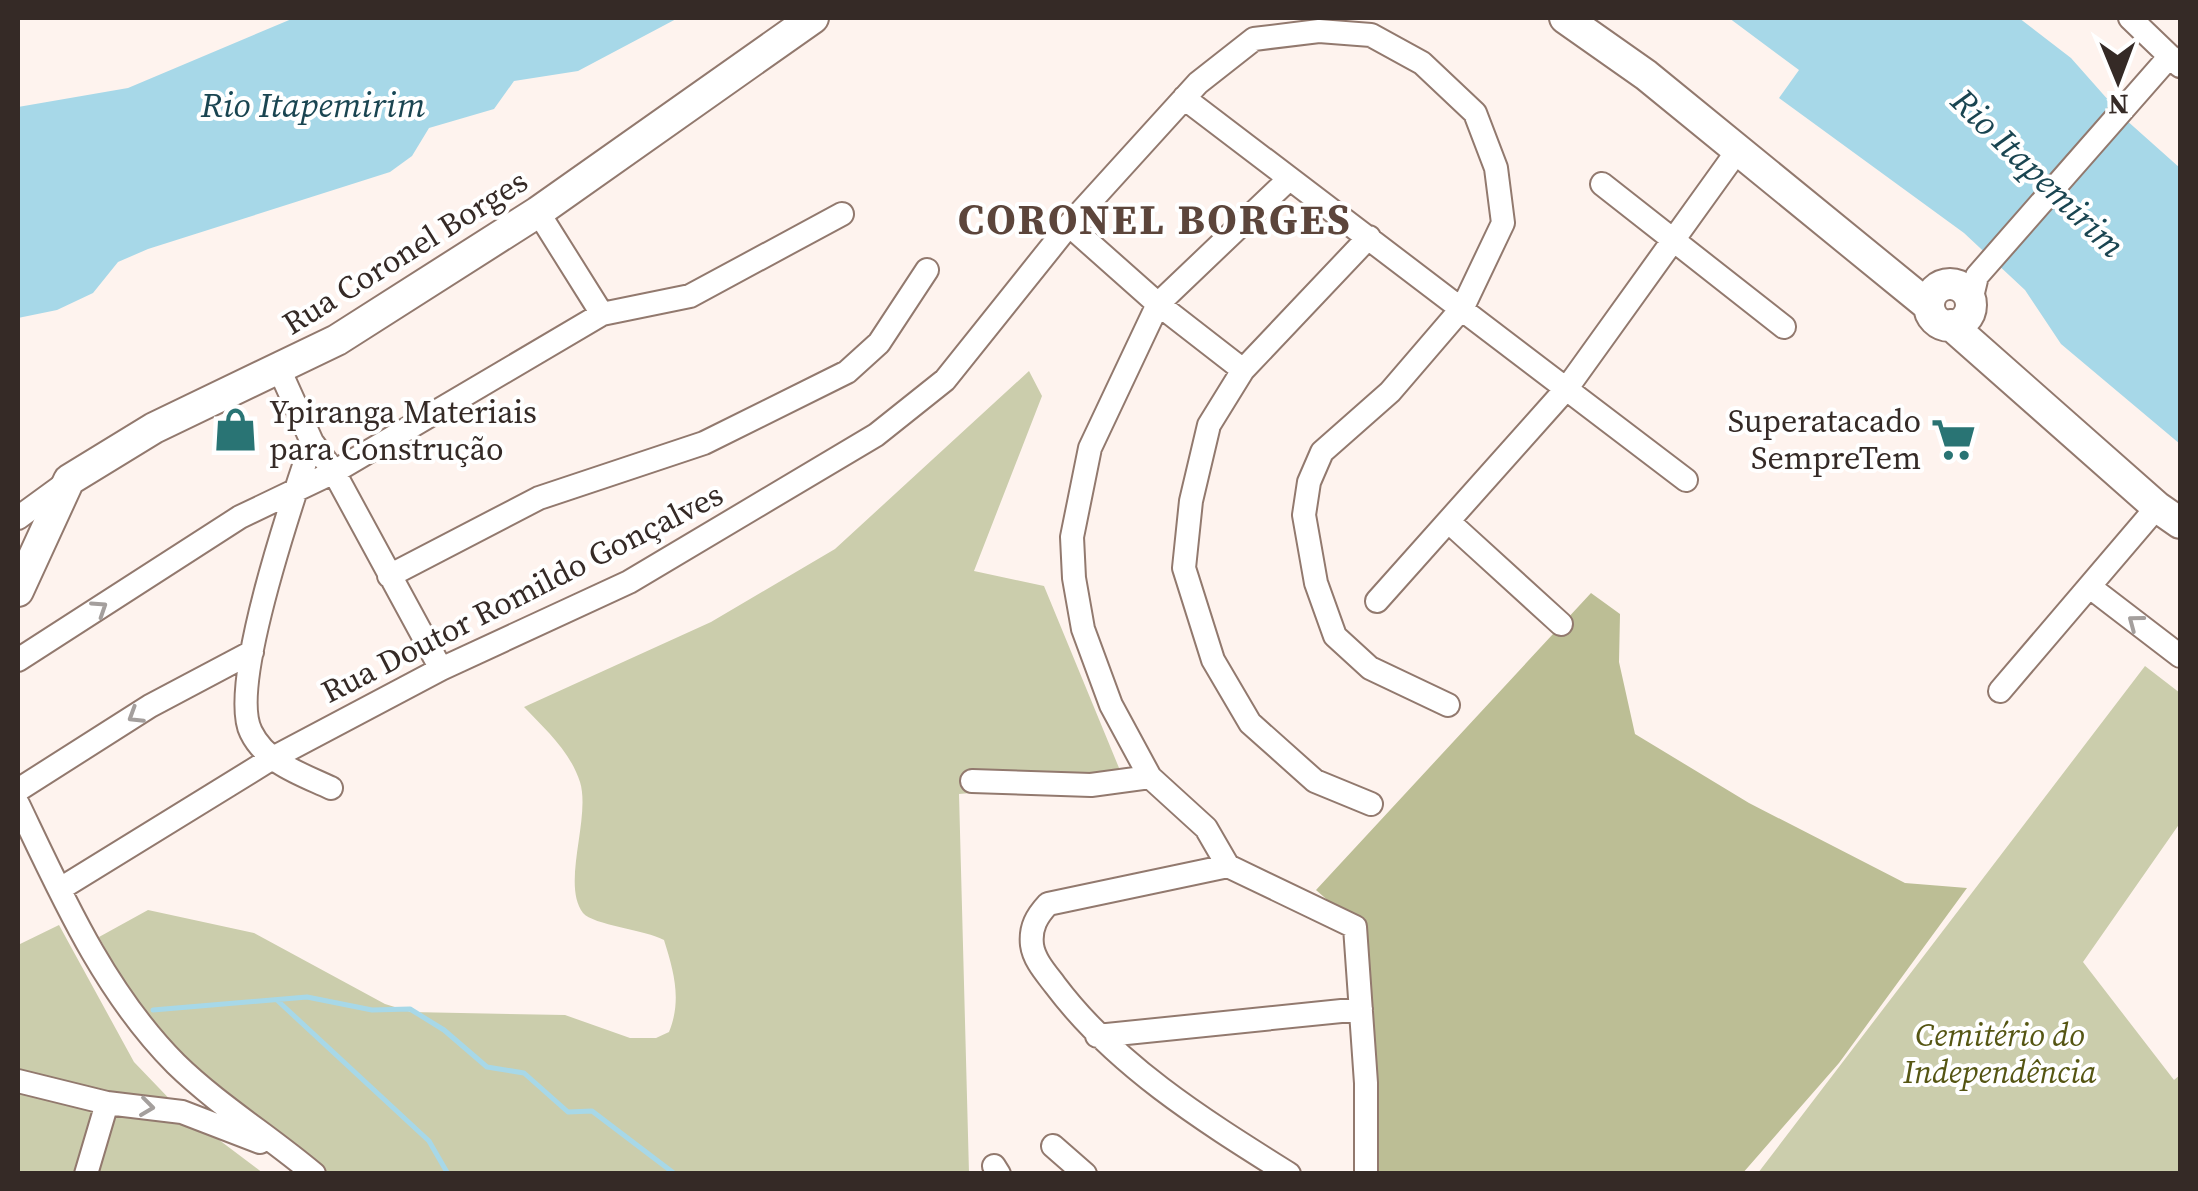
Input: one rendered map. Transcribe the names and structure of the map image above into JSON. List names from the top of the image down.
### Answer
{
  "streets": {
    "main road": ["Rua Coronel Borges"],
    "street": ["Rua Doutor Romildo Gonçalves"]
  },
  "districts": ["CORONEL BORGES"],
  "water": ["Rio Itapemirim"],
  "parks": ["Cemitério do Independência"],
  "places": {
    "shop": ["Ypiranga Materiais para Construção"],
    "supermarket": ["Superatacado SempreTem"]
  },
  "north": "bottom"
}
